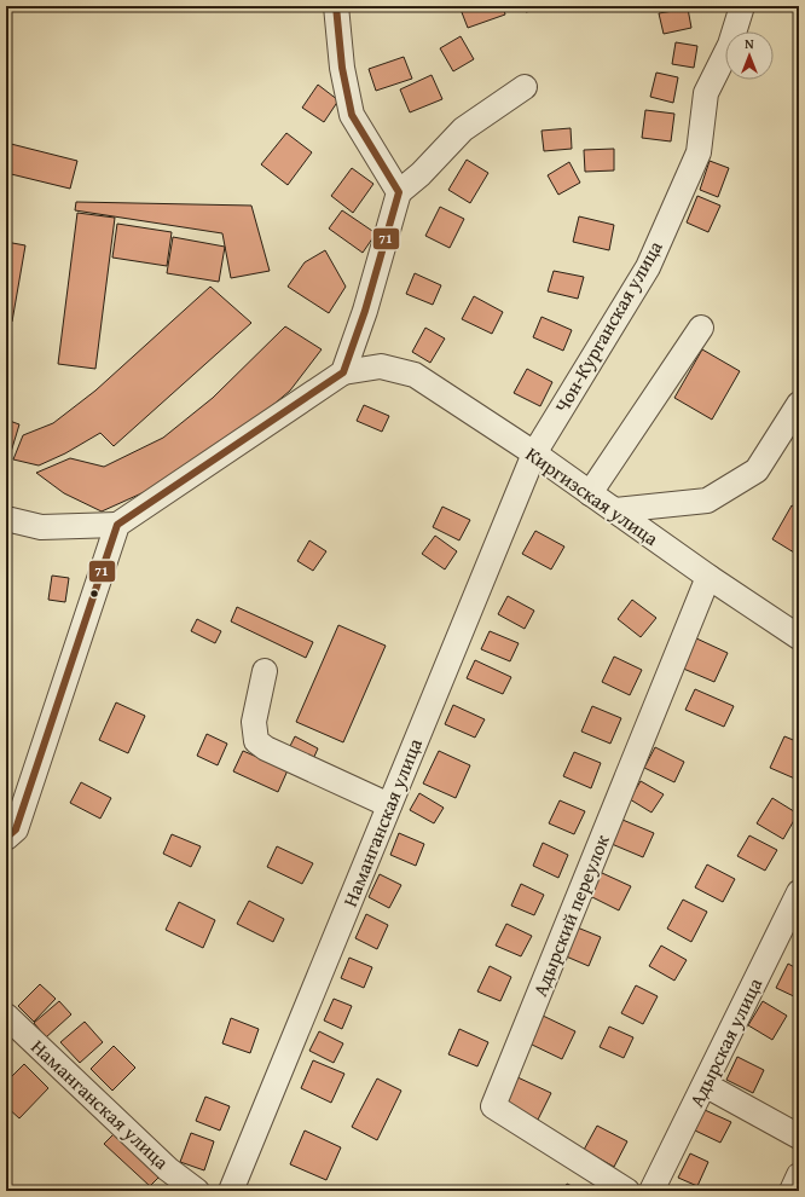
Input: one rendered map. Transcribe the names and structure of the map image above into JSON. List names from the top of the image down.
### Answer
{
  "streets": {
    "street": [
      "Чон-Курганская улица",
      "Киргизская улица",
      "Наманганская улица",
      "Адырский переулок",
      "Адырская улица"
    ]
  },
  "crossings": [
    ["Чон-Курганская улица", "Киргизская улица"],
    ["Чон-Курганская улица", "Наманганская улица"],
    ["Киргизская улица", "Наманганская улица"],
    ["Киргизская улица", "Адырский переулок"]
  ],
  "lines": ["transit line 71"],
  "north": "top"
}
